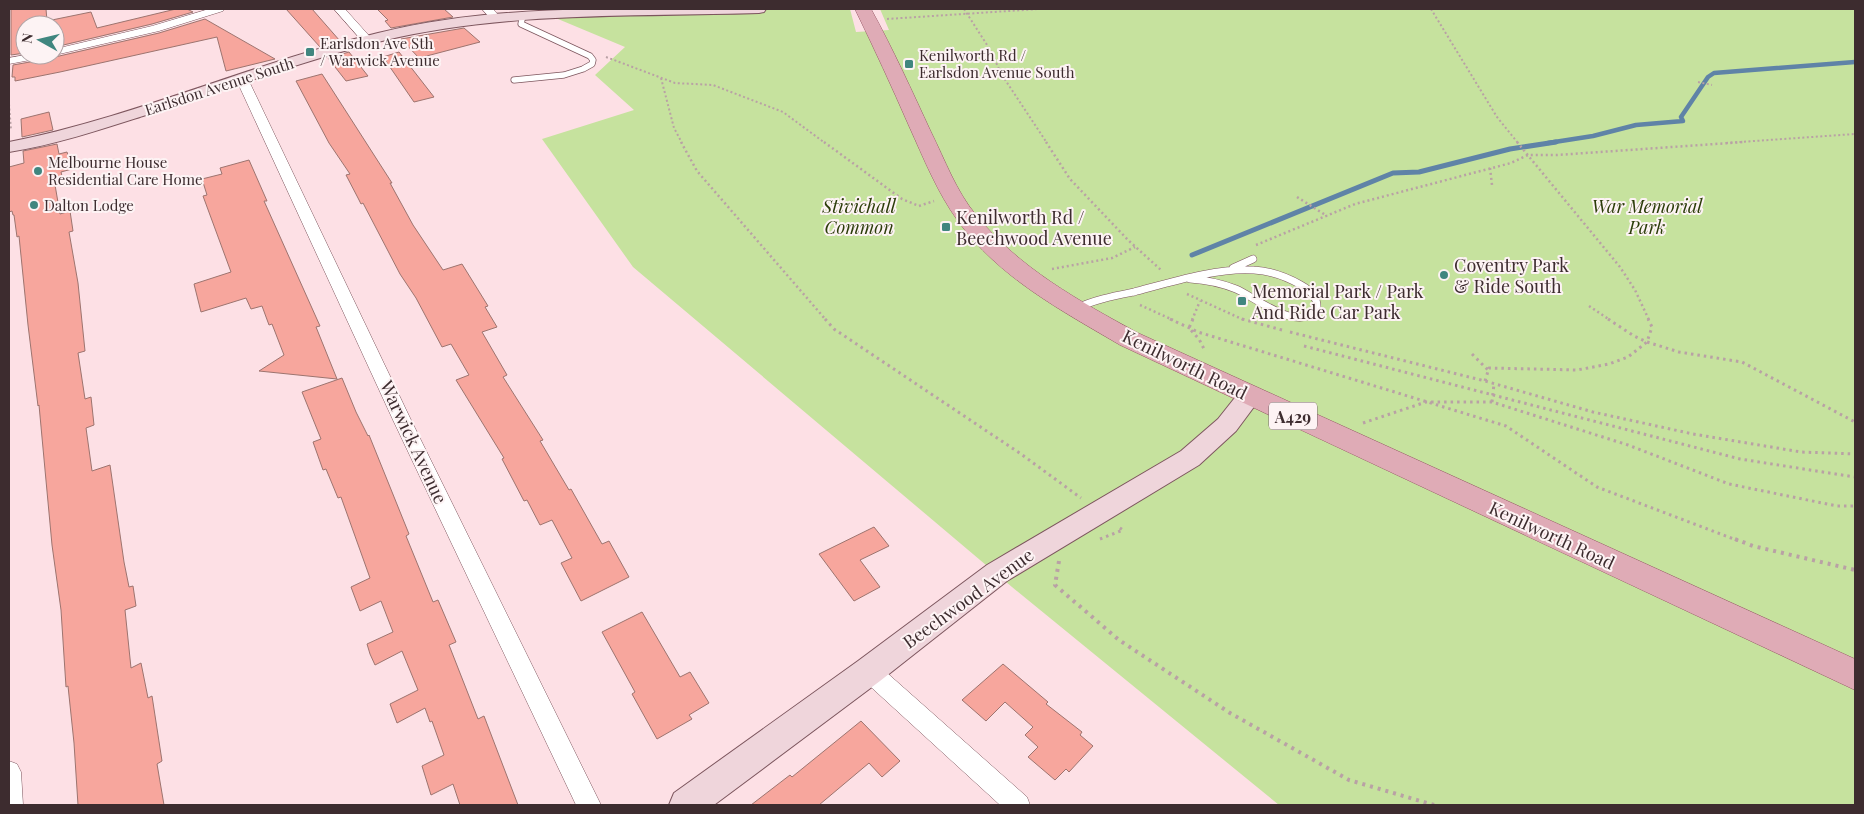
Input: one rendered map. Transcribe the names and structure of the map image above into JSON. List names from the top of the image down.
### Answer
{
  "streets": {
    "main road": [
      "Earlsdon Avenue South",
      "Kenilworth Road",
      "A429",
      "Beechwood Avenue"
    ],
    "street": ["Warwick Avenue"]
  },
  "crossings": [
    ["Earlsdon Avenue South", "Warwick Avenue"],
    ["Kenilworth Road", "Beechwood Avenue"]
  ],
  "parks": ["Stivichall Common", "War Memorial Park"],
  "places": {
    "transit": [
      "Earlsdon Ave Sth / Warwick Avenue",
      "Kenilworth Rd / Earlsdon Avenue South",
      "Kenilworth Rd / Beechwood Avenue",
      "Memorial Park / Park And Ride Car Park"
    ],
    "other": ["Melbourne House Residential Care Home", "Dalton Lodge", "Coventry Park & Ride South"]
  },
  "north": "left"
}
